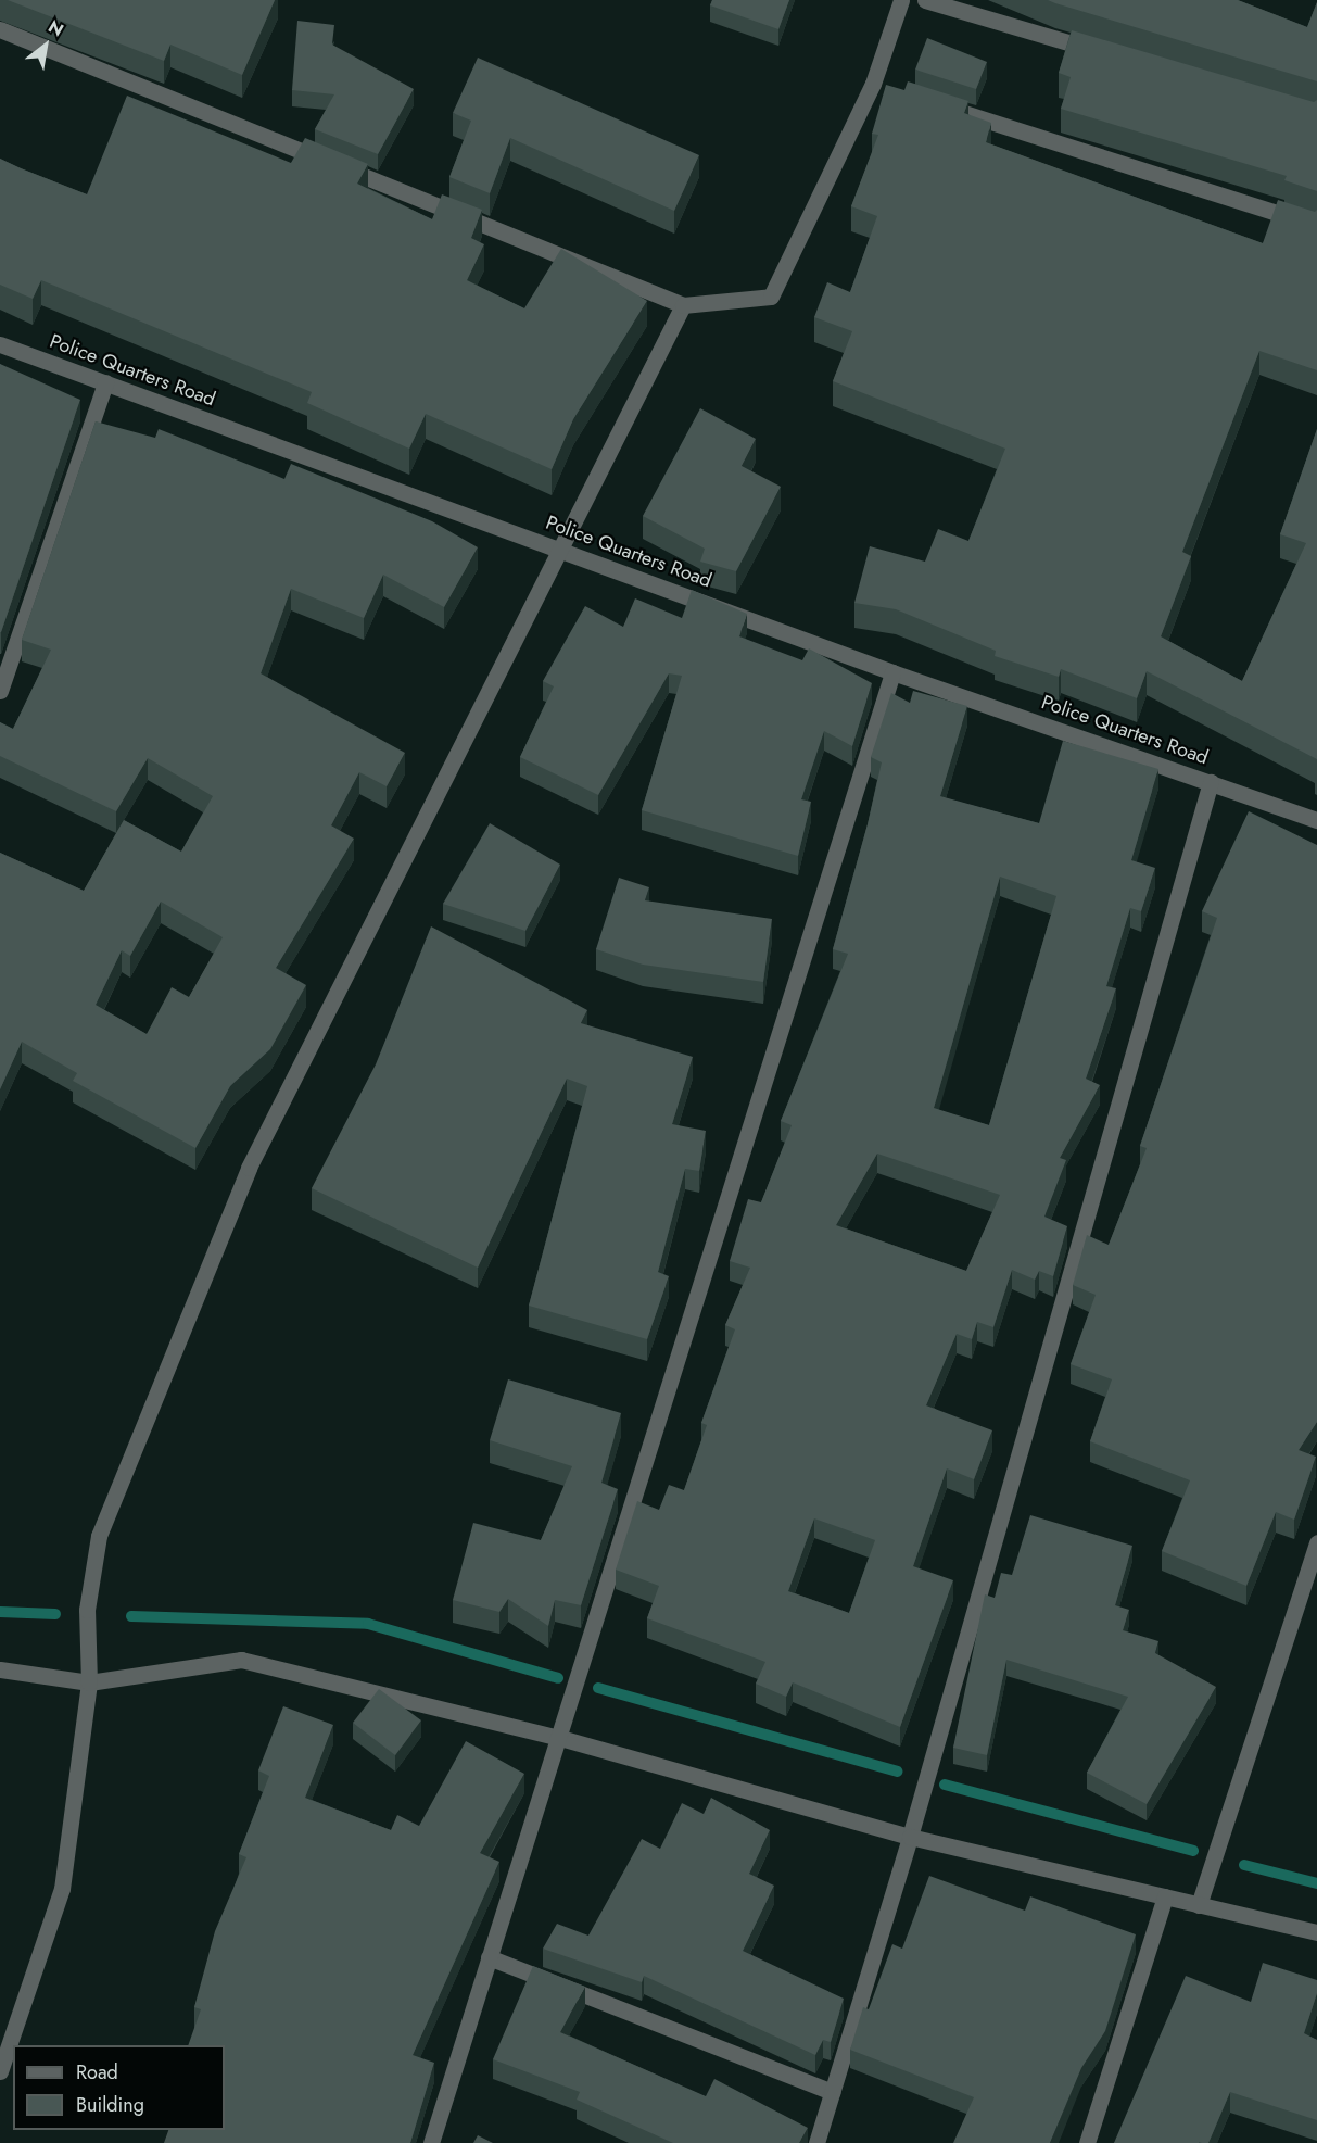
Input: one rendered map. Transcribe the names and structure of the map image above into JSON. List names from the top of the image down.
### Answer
{
  "streets": {
    "street": ["Police Quarters Road"]
  },
  "legend": ["Road", "Building"],
  "north": "top right"
}
